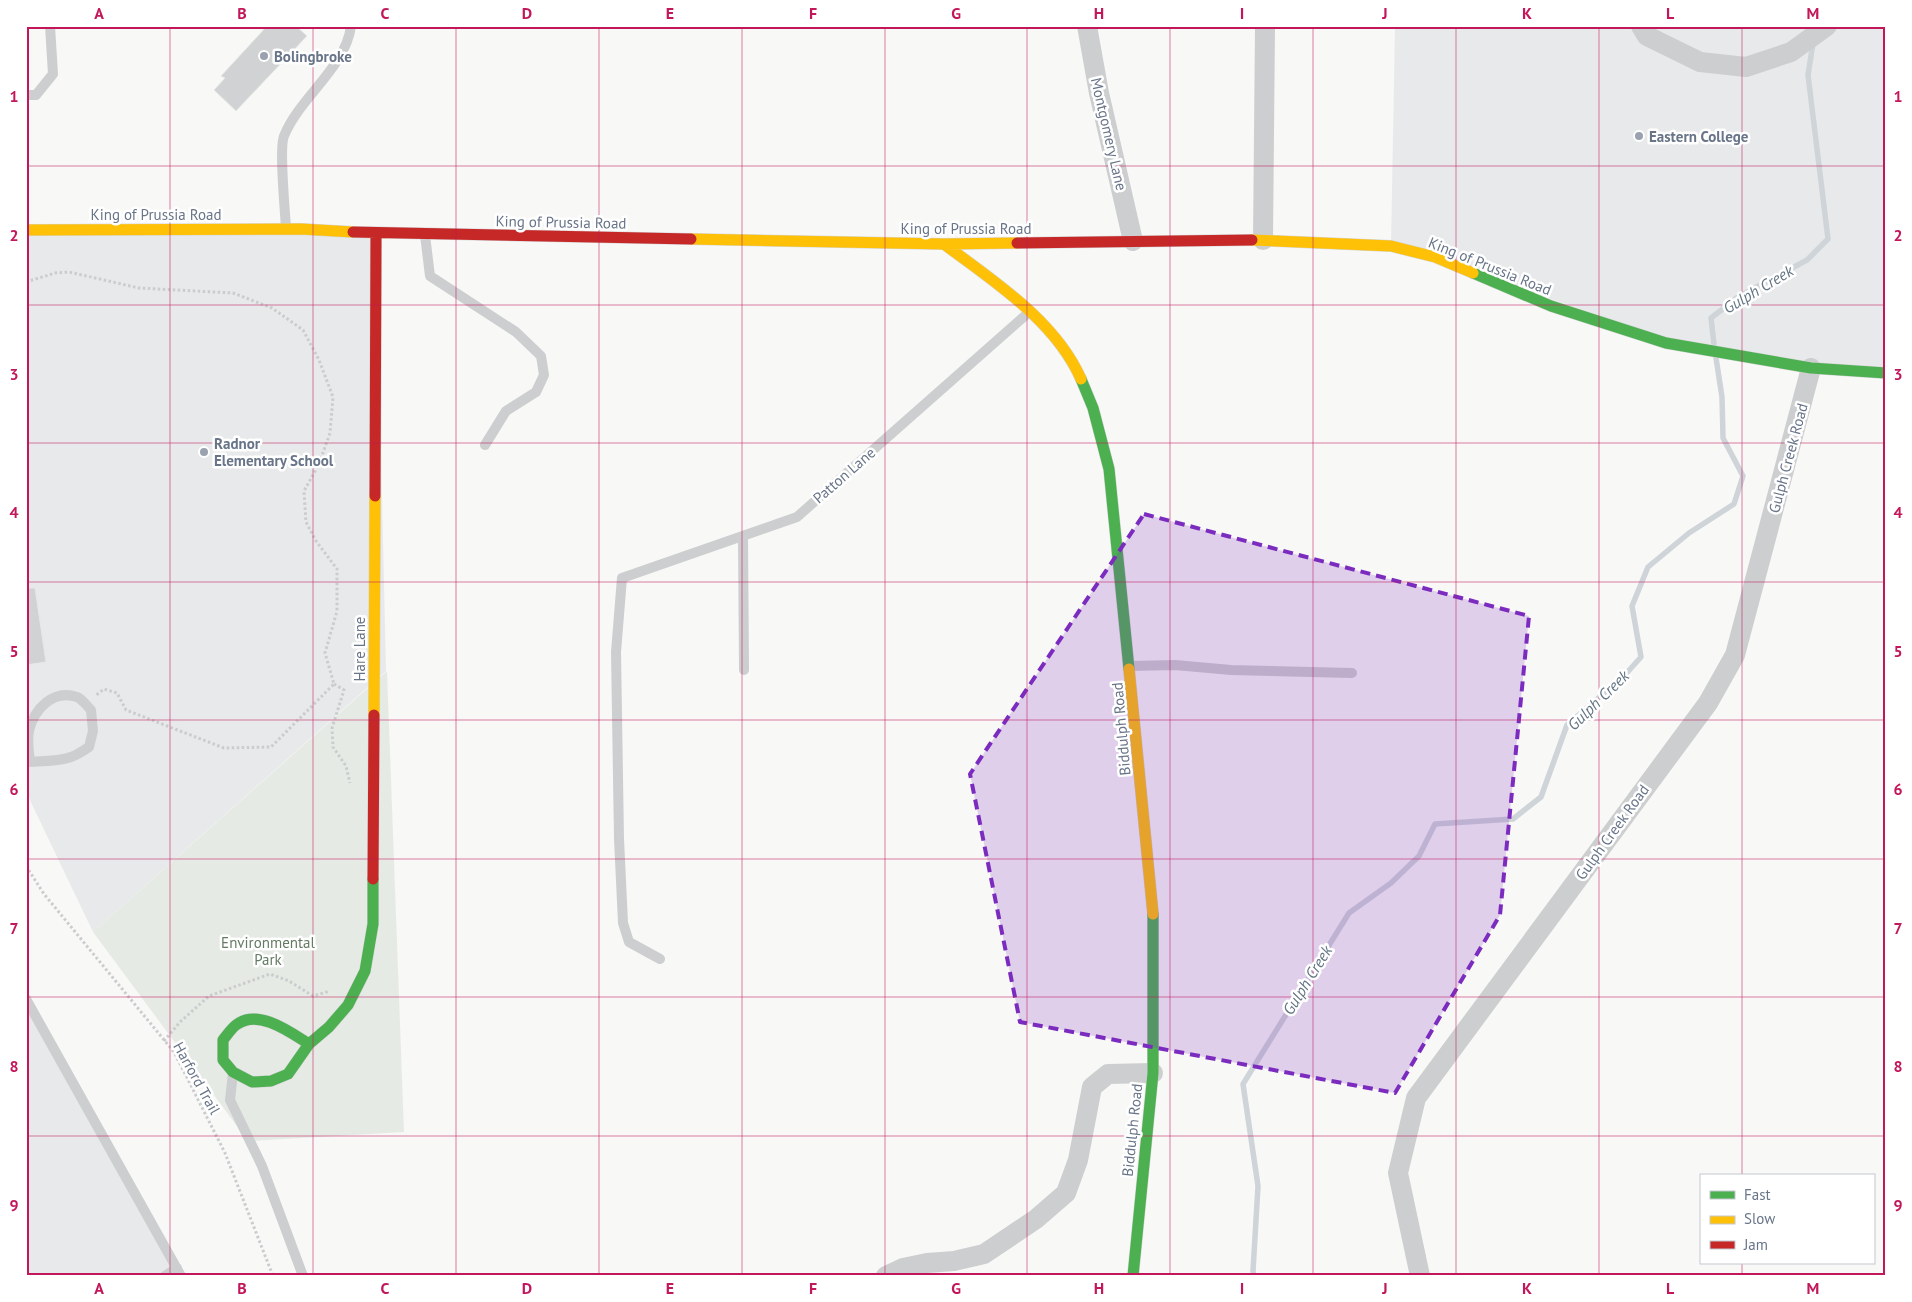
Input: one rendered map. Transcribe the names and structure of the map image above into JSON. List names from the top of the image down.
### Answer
{
  "streets": {
    "street": [
      "Montgomery Lane",
      "King of Prussia Road",
      "Gulph Creek Road",
      "Hare Lane",
      "Biddulph Road"
    ],
    "lane": ["Patton Lane"],
    "path": ["Harford Trail"]
  },
  "crossings": [
    ["Montgomery Lane", "King of Prussia Road"],
    ["King of Prussia Road", "Gulph Creek Road"],
    ["King of Prussia Road", "Hare Lane"],
    ["King of Prussia Road", "Biddulph Road"],
    ["Patton Lane", "Biddulph Road"]
  ],
  "water": ["Gulph Creek"],
  "parks": ["Environmental Park"],
  "places": ["Bolingbroke", "Eastern College", "Radnor Elementary School"],
  "legend": ["Fast", "Slow", "Jam"],
  "grid": {
    "columns": [
      "A",
      "B",
      "C",
      "D",
      "E",
      "F",
      "G",
      "H",
      "I",
      "J",
      "K",
      "L",
      "M"
    ],
    "rows": [
      "1",
      "2",
      "3",
      "4",
      "5",
      "6",
      "7",
      "8",
      "9"
    ]
  }
}
